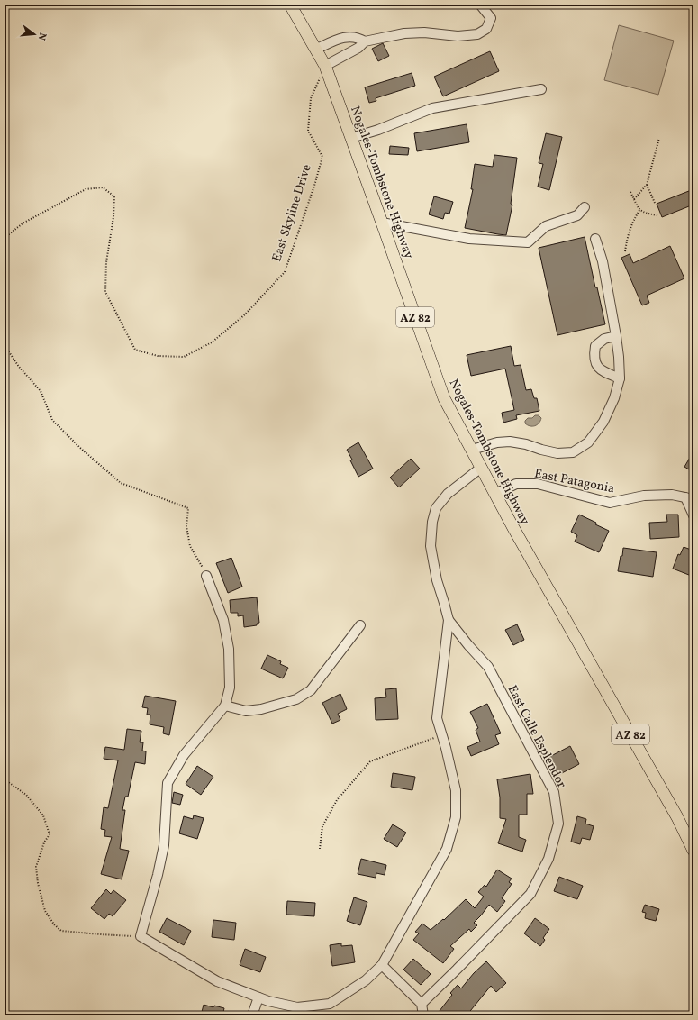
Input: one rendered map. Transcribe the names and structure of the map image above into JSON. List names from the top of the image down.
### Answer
{
  "streets": {
    "main road": ["Nogales-Tombstone Highway", "AZ 82"],
    "street": ["East Patagonia", "East Calle Esplendor"],
    "path": ["East Skyline Drive"]
  },
  "crossings": [
    ["Nogales-Tombstone Highway", "East Skyline Drive"],
    ["Nogales-Tombstone Highway", "East Patagonia"]
  ],
  "north": "right"
}
